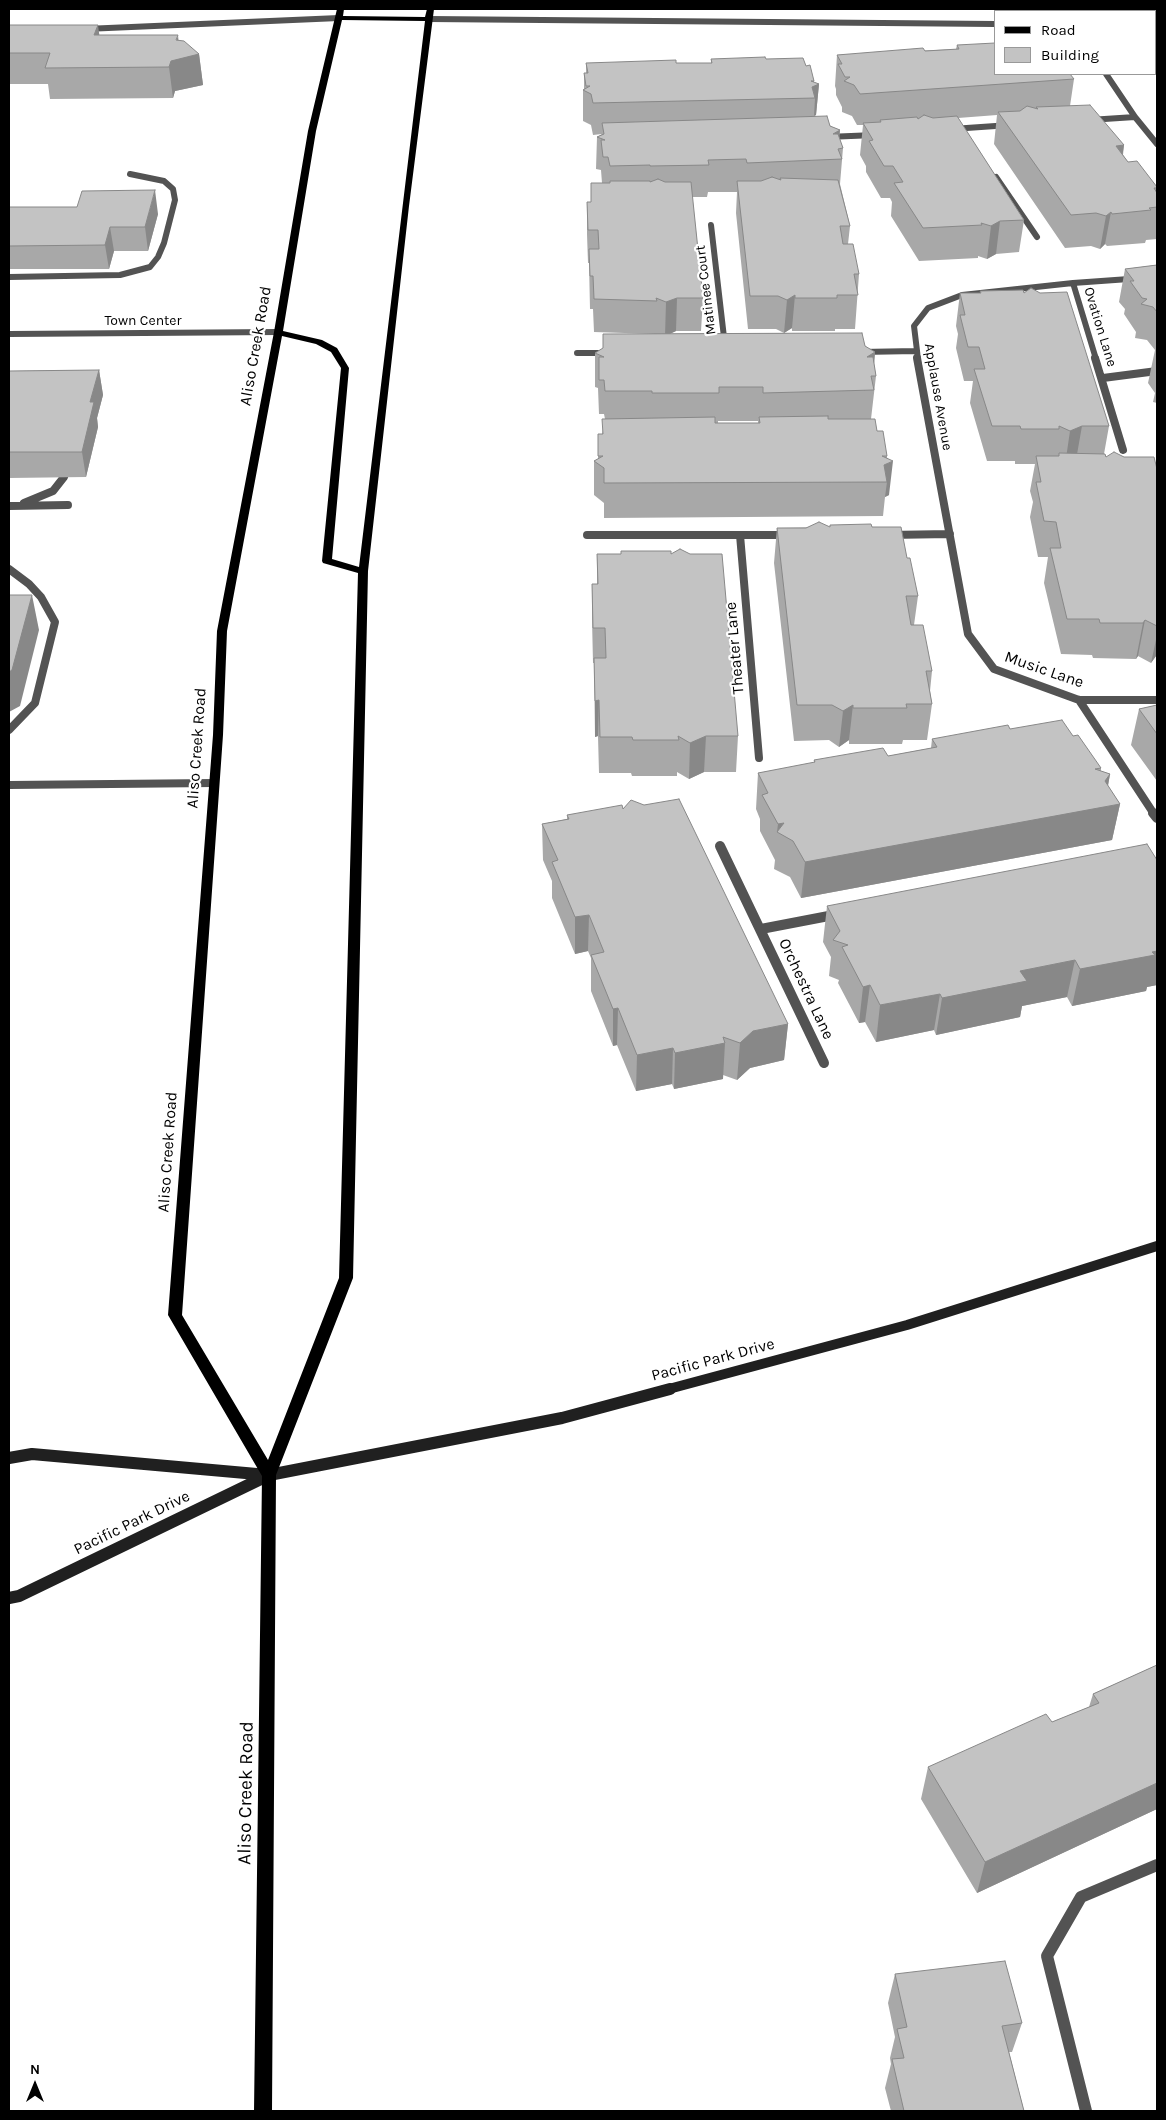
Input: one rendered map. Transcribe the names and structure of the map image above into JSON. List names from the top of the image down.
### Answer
{
  "streets": {
    "main road": ["Aliso Creek Road", "Pacific Park Drive"],
    "street": [
      "Matinee Court",
      "Town Center",
      "Ovation Lane",
      "Applause Avenue",
      "Theater Lane",
      "Music Lane",
      "Orchestra Lane"
    ]
  },
  "crossings": [
    ["Town Center", "Aliso Creek Road"],
    ["Ovation Lane", "Applause Avenue"],
    ["Aliso Creek Road", "Pacific Park Drive"],
    ["Applause Avenue", "Music Lane"]
  ],
  "legend": ["Road", "Building"],
  "north": "top"
}
